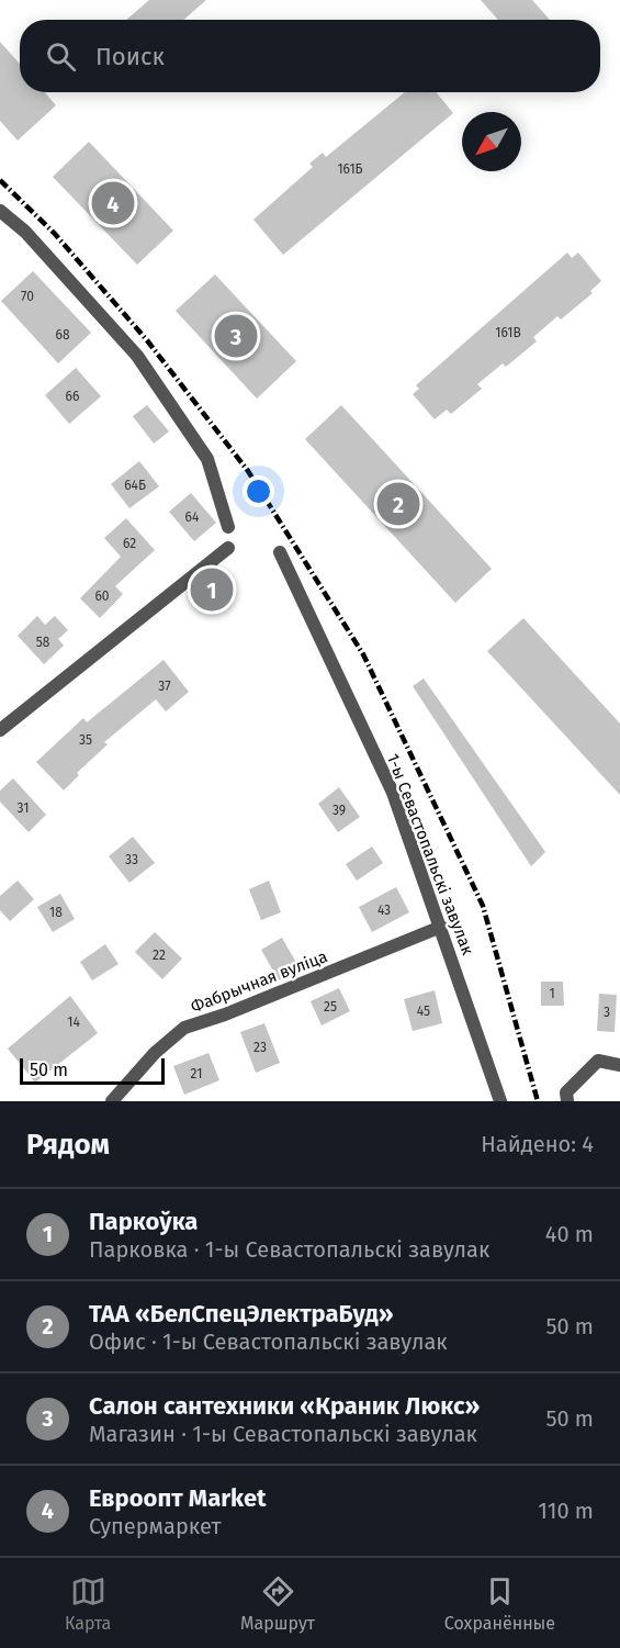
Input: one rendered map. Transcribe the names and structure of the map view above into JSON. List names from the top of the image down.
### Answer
{
  "streets": {
    "street": ["1-ы Севастопальскі завулак", "Фабрычная вуліца"]
  },
  "crossings": [
    ["1-ы Севастопальскі завулак", "Фабрычная вуліца"]
  ],
  "house_numbers": [
    "161Б",
    "70",
    "161В",
    "68",
    "66",
    "64Б",
    "64",
    "62",
    "60",
    "58",
    "37",
    "35",
    "31",
    "39",
    "33",
    "43",
    "18",
    "22",
    "1",
    "25",
    "45",
    "3",
    "14",
    "23",
    "21"
  ],
  "scale_bar": "50 m",
  "north": "bottom left",
  "page": {
    "search": "Поиск",
    "pins": [
      "4",
      "3",
      "2",
      "1"
    ],
    "scale": "50 m",
    "heading": ["Рядом", "Найдено: 4"],
    "list": [
      {
        "mark": "1",
        "name": "Паркоўка",
        "note": "Парковка · 1-ы Севастопальскі завулак",
        "value": "40 m"
      },
      {
        "mark": "2",
        "name": "ТАА «БелСпецЭлектраБуд»",
        "note": "Офис · 1-ы Севастопальскі завулак",
        "value": "50 m"
      },
      {
        "mark": "3",
        "name": "Салон сантехники «Краник Люкс»",
        "note": "Магазин · 1-ы Севастопальскі завулак",
        "value": "50 m"
      },
      {
        "mark": "4",
        "name": "Евроопт Market",
        "note": "Супермаркет",
        "value": "110 m"
      }
    ],
    "nav": ["Карта", "Маршрут", "Сохранённые"]
  }
}
